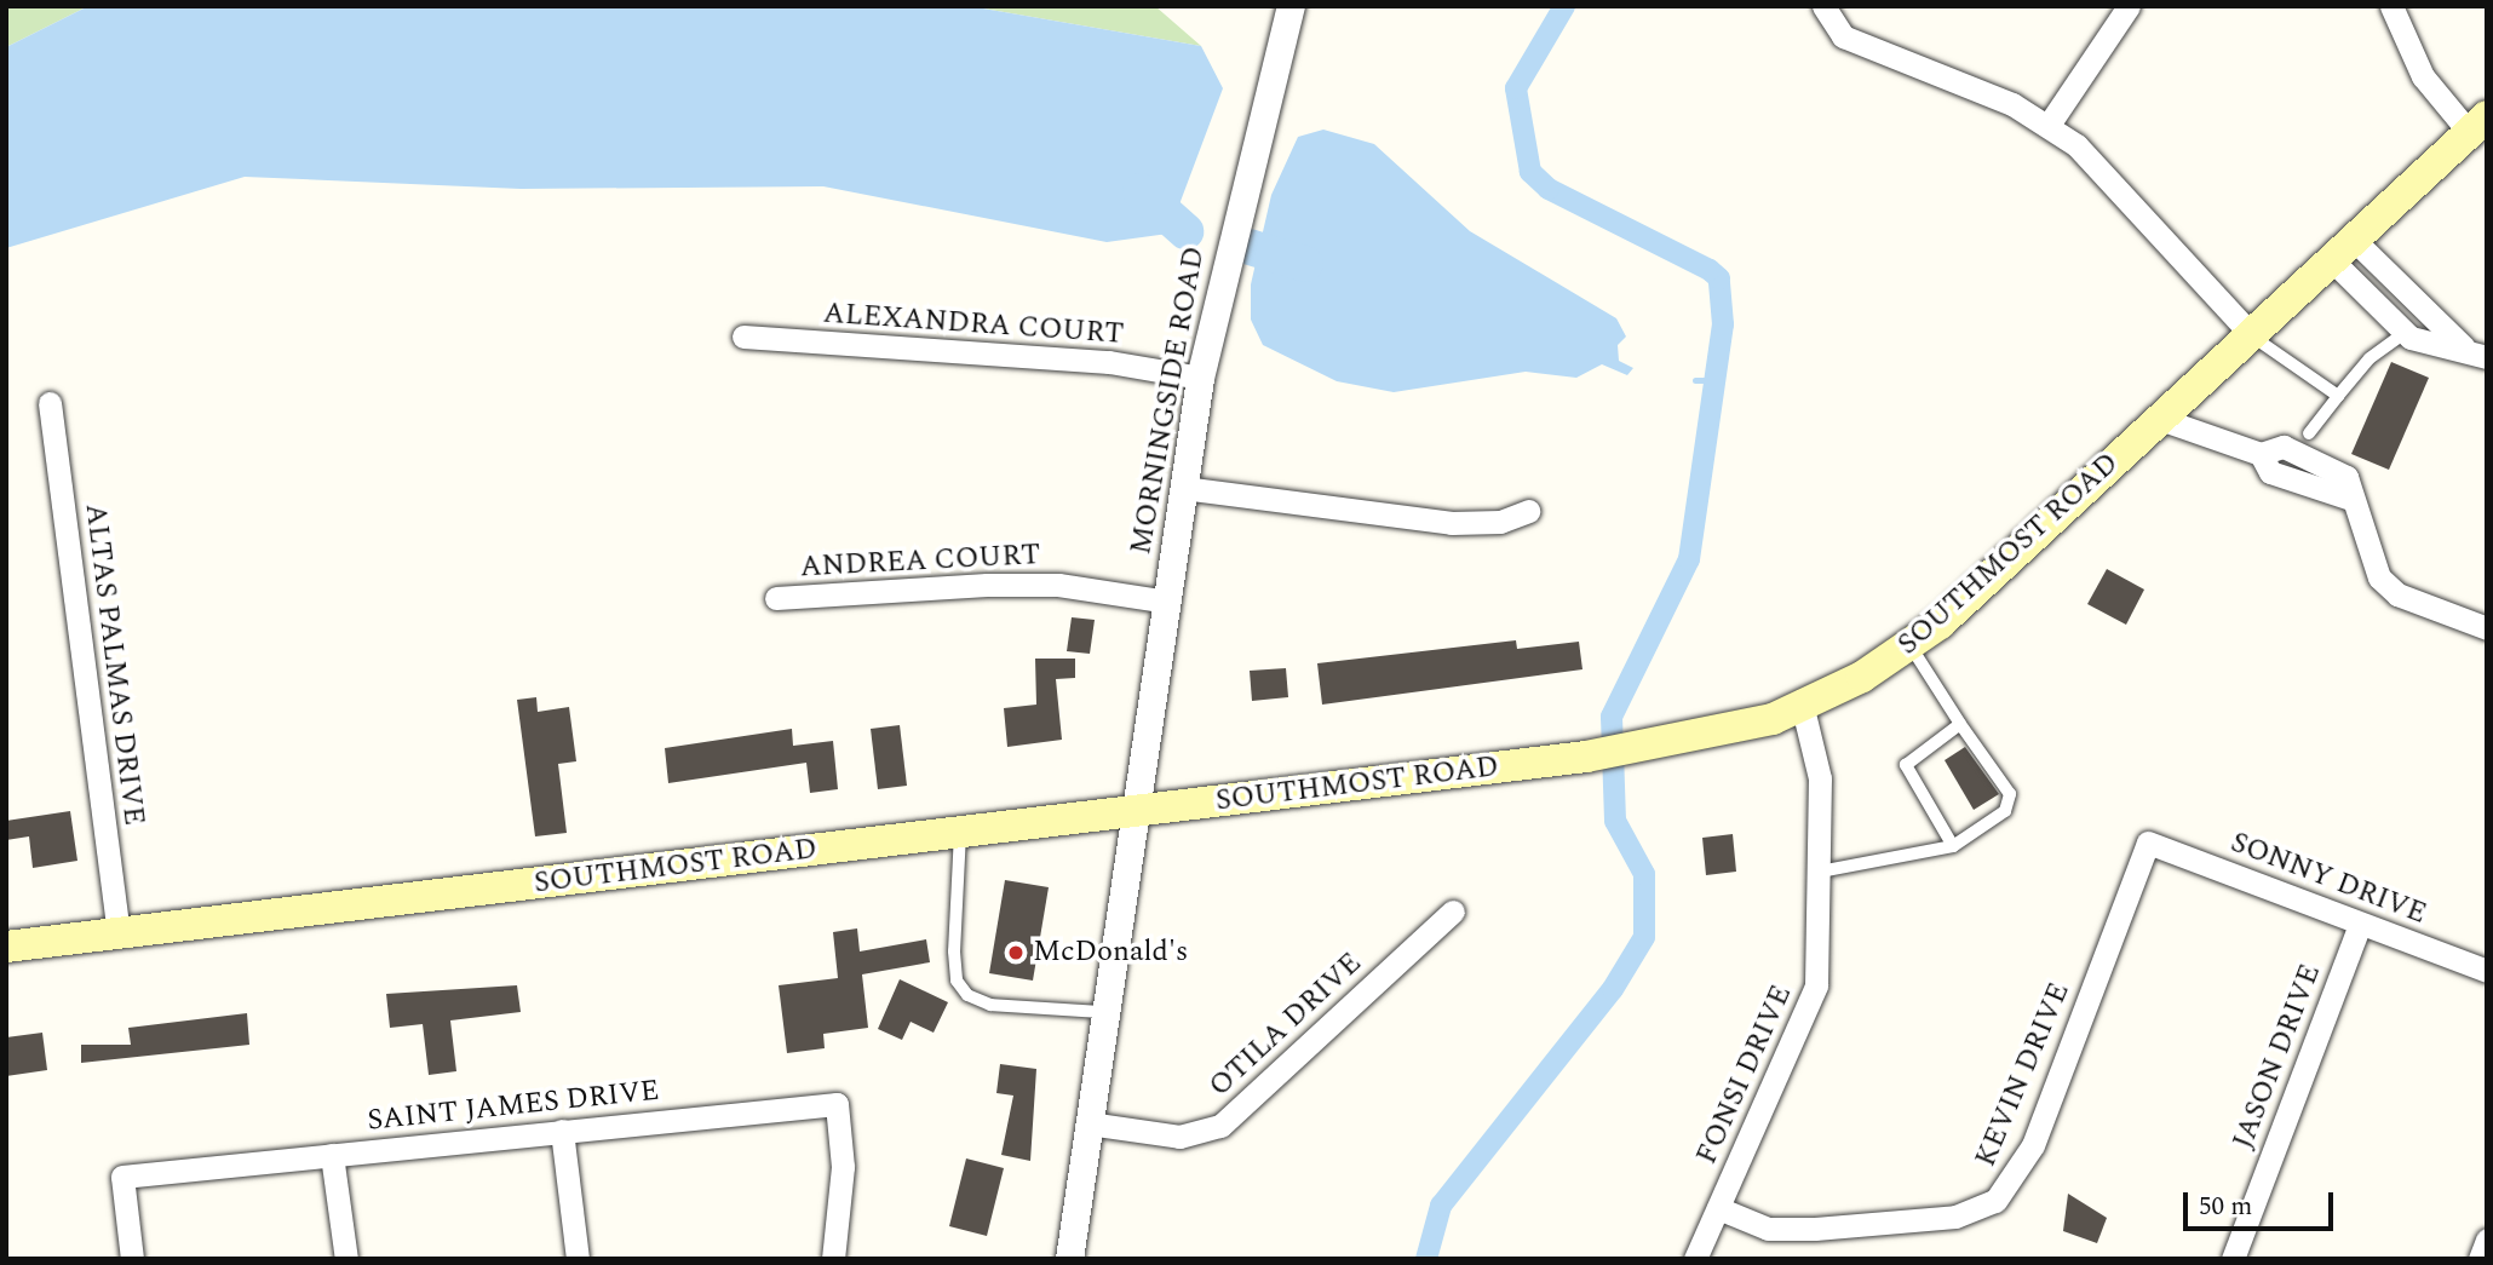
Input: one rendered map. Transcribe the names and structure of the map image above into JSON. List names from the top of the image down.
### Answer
{
  "streets": {
    "main road": ["SOUTHMOST ROAD"],
    "street": [
      "ALEXANDRA COURT",
      "MORNINGSIDE ROAD",
      "ANDREA COURT",
      "ALTAS PALMAS DRIVE",
      "SONNY DRIVE",
      "OTILA DRIVE",
      "JASON DRIVE",
      "FONSI DRIVE",
      "KEVIN DRIVE",
      "SAINT JAMES DRIVE"
    ]
  },
  "crossings": [
    ["ALEXANDRA COURT", "MORNINGSIDE ROAD"],
    ["MORNINGSIDE ROAD", "SOUTHMOST ROAD"],
    ["MORNINGSIDE ROAD", "ANDREA COURT"],
    ["MORNINGSIDE ROAD", "OTILA DRIVE"],
    ["SOUTHMOST ROAD", "ALTAS PALMAS DRIVE"],
    ["SOUTHMOST ROAD", "FONSI DRIVE"],
    ["SONNY DRIVE", "JASON DRIVE"],
    ["SONNY DRIVE", "KEVIN DRIVE"],
    ["FONSI DRIVE", "KEVIN DRIVE"]
  ],
  "places": ["McDonald's"],
  "scale_bar": "50 m"
}
